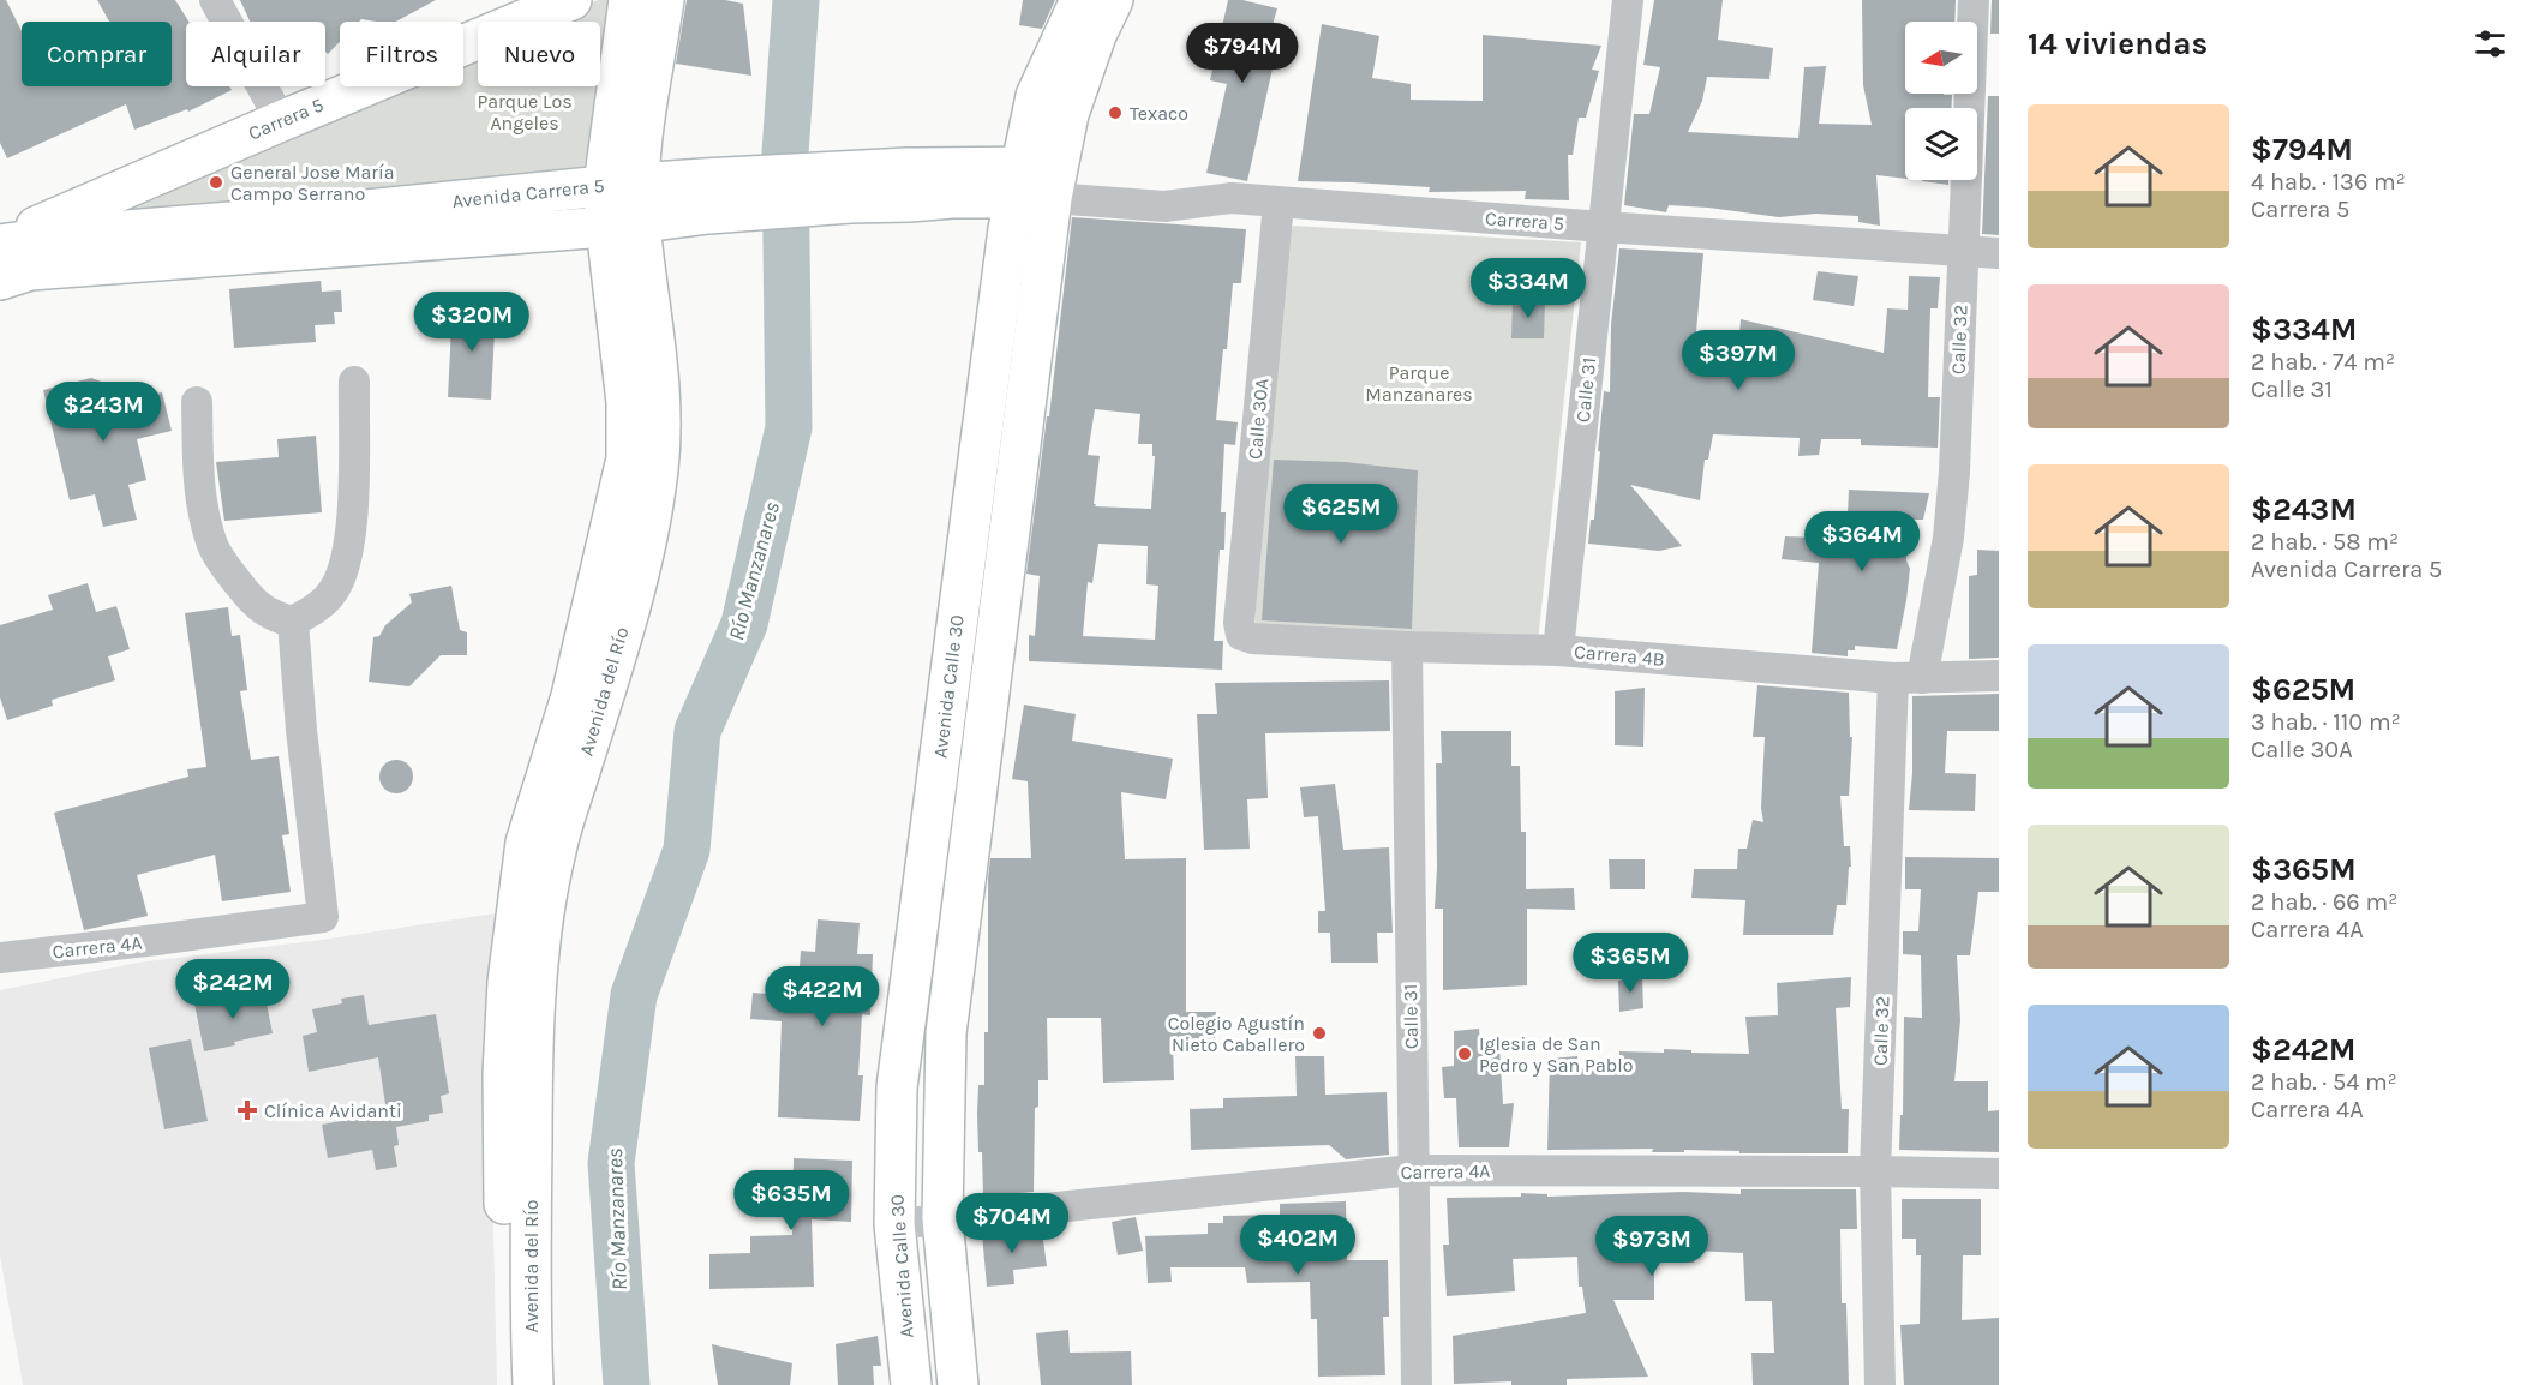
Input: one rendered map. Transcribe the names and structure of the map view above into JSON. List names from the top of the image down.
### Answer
{
  "streets": {
    "main road": [
      "Carrera 5",
      "Avenida Carrera 5",
      "Avenida Calle 30",
      "Avenida del Río"
    ],
    "street": [
      "Calle 32",
      "Calle 31",
      "Calle 30A",
      "Carrera 4B",
      "Carrera 4A"
    ]
  },
  "crossings": [
    ["Carrera 5", "Avenida Carrera 5"],
    ["Carrera 5", "Calle 32"],
    ["Carrera 5", "Calle 31"],
    ["Carrera 5", "Calle 30A"],
    ["Carrera 5", "Avenida Calle 30"],
    ["Avenida Carrera 5", "Avenida Calle 30"],
    ["Avenida Carrera 5", "Avenida del Río"],
    ["Calle 32", "Carrera 4B"],
    ["Calle 32", "Carrera 4A"],
    ["Calle 31", "Carrera 4B"],
    ["Calle 31", "Carrera 4A"],
    ["Calle 30A", "Carrera 4B"],
    ["Avenida Calle 30", "Carrera 4A"]
  ],
  "water": ["Río Manzanares"],
  "parks": ["Parque Los Angeles", "Parque Manzanares"],
  "places": {
    "other": [
      "Texaco",
      "General Jose María Campo Serrano",
      "Colegio Agustín Nieto Caballero",
      "Iglesia de San Pedro y San Pablo"
    ],
    "health": ["Clínica Avidanti"]
  },
  "north": "left",
  "page": {
    "heading": "14 viviendas",
    "chip": [
      "Comprar",
      "Alquilar",
      "Filtros",
      "Nuevo"
    ],
    "price": [
      "$794M",
      "$334M",
      "$320M",
      "$397M",
      "$243M",
      "$625M",
      "$364M",
      "$365M",
      "$242M",
      "$422M",
      "$635M",
      "$704M",
      "$402M",
      "$973M"
    ],
    "list": [
      {
        "name": "$794M",
        "note": "4 hab. · 136 m² · Carrera 5"
      },
      {
        "name": "$334M",
        "note": "2 hab. · 74 m² · Calle 31"
      },
      {
        "name": "$243M",
        "note": "2 hab. · 58 m² · Avenida Carrera 5"
      },
      {
        "name": "$625M",
        "note": "3 hab. · 110 m² · Calle 30A"
      },
      {
        "name": "$365M",
        "note": "2 hab. · 66 m² · Carrera 4A"
      },
      {
        "name": "$242M",
        "note": "2 hab. · 54 m² · Carrera 4A"
      }
    ]
  }
}
